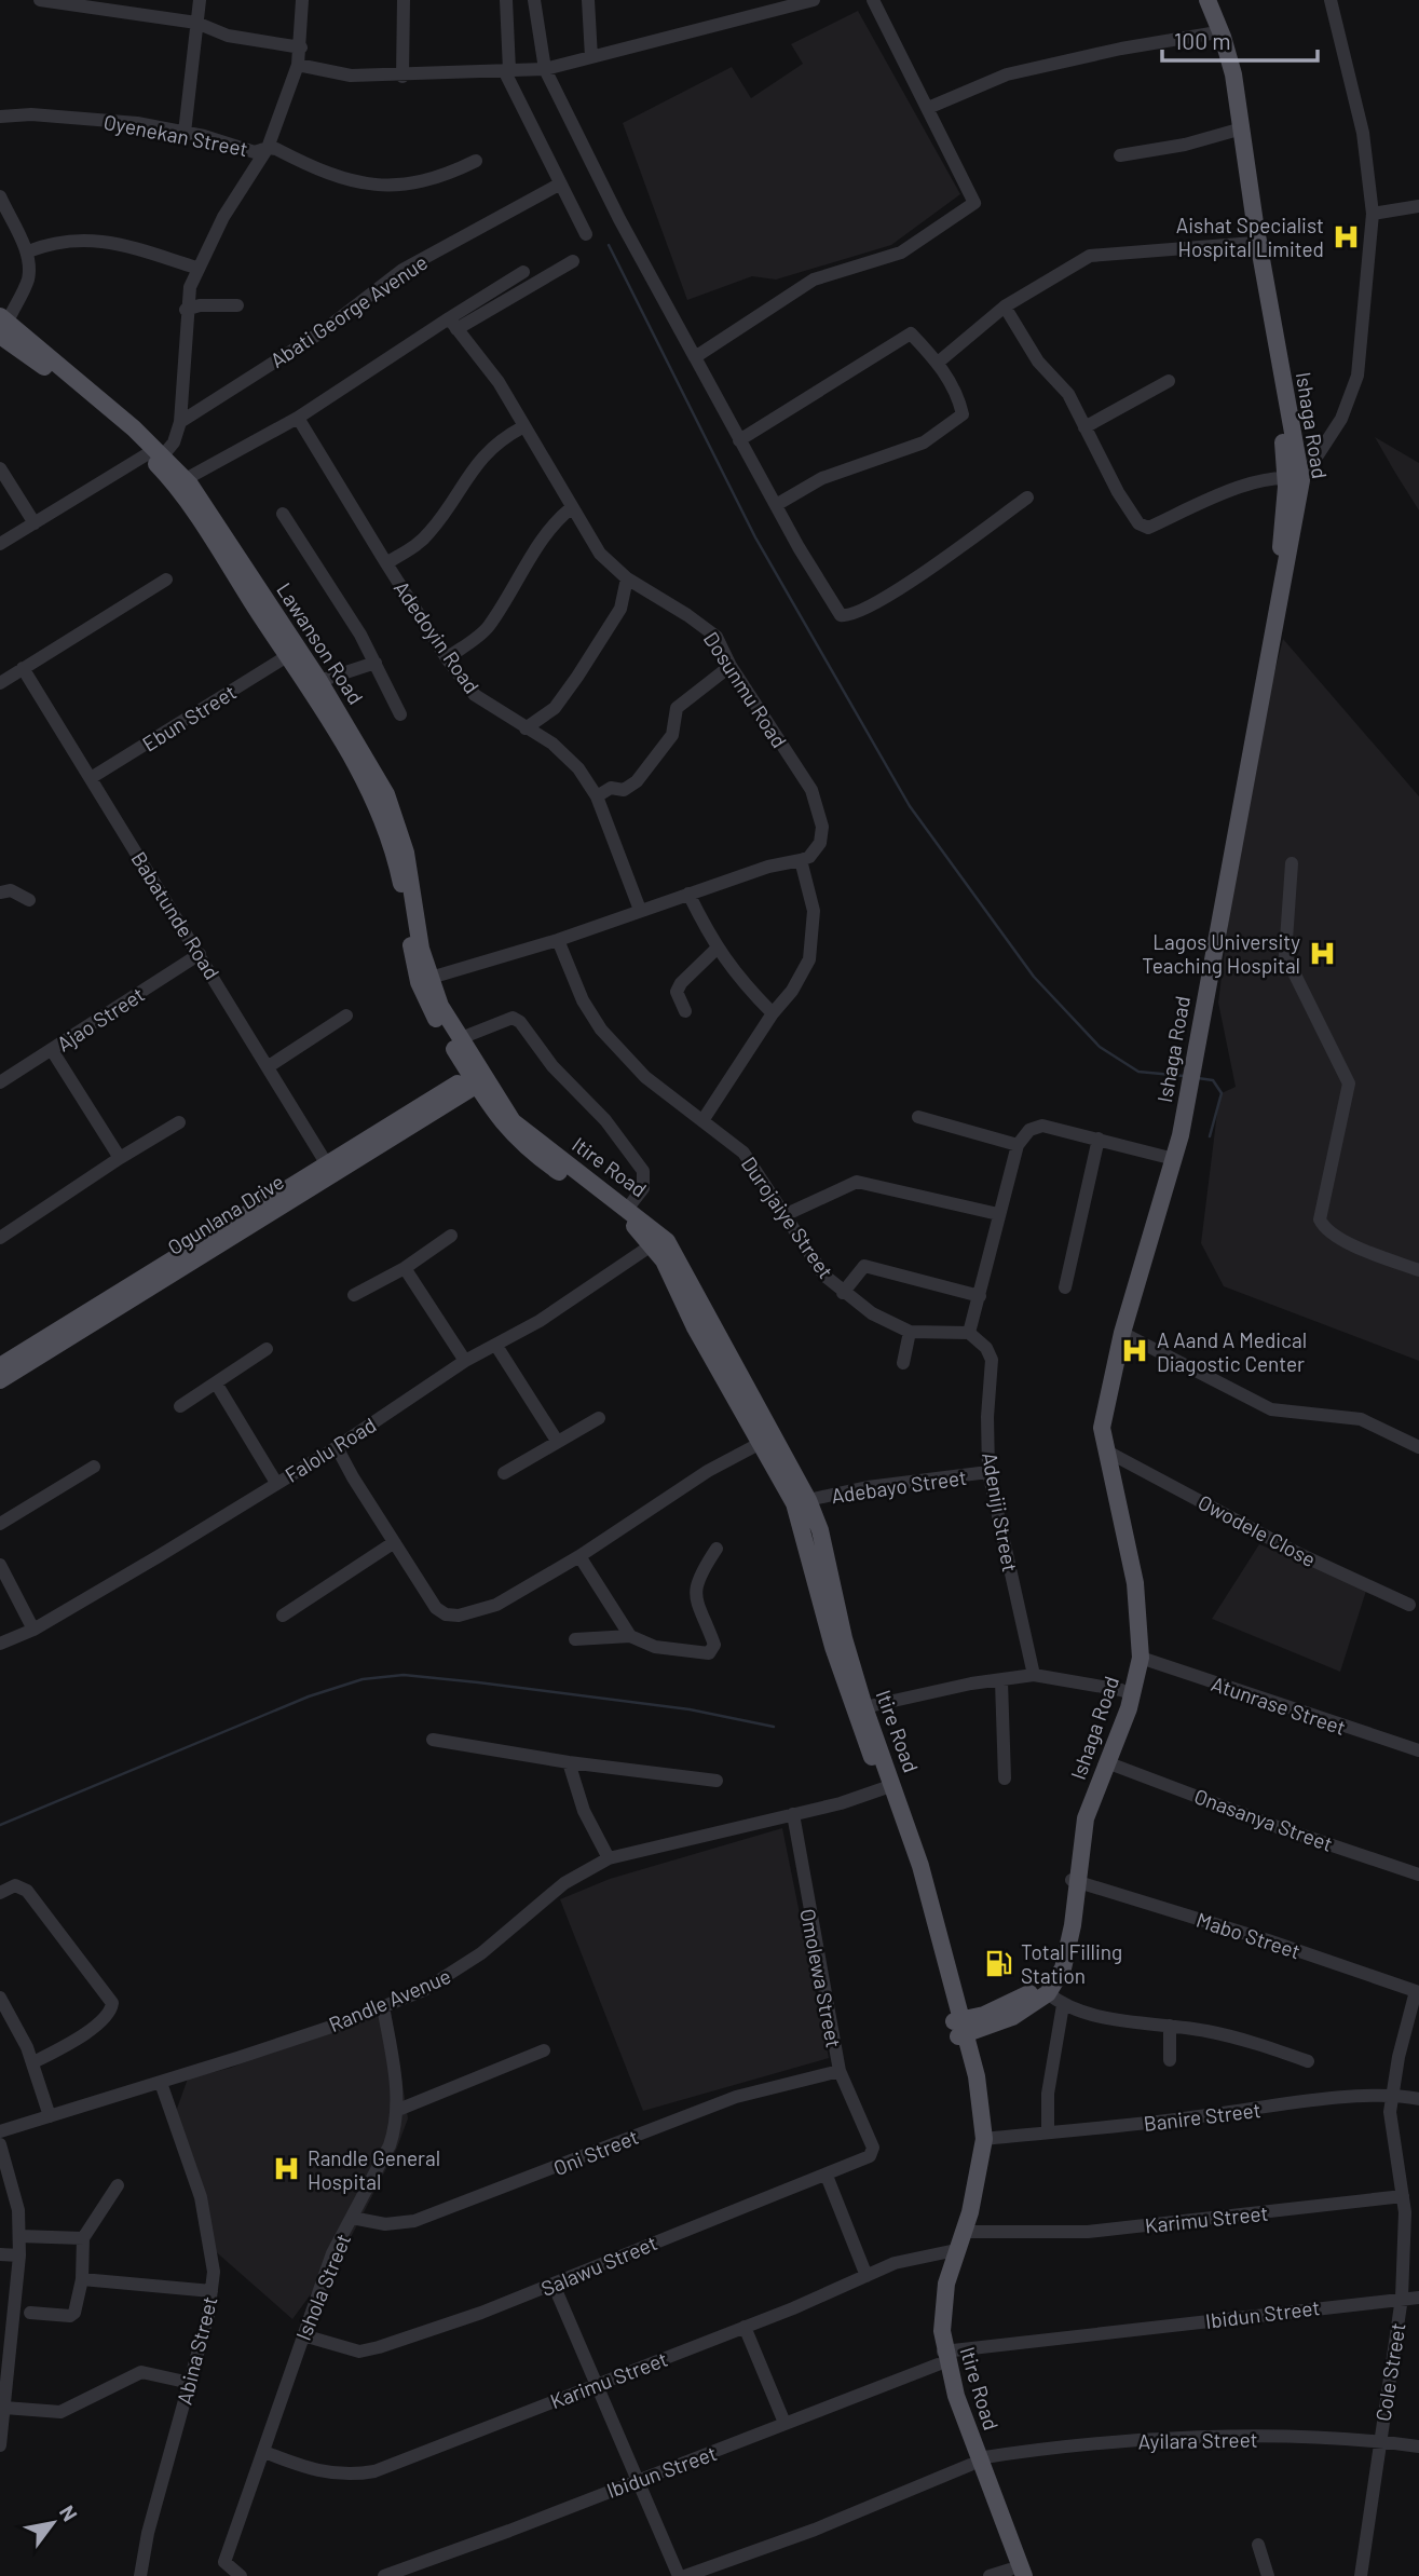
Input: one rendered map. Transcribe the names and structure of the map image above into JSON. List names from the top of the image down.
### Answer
{
  "streets": {
    "main road": [
      "Ishaga Road",
      "Lawanson Road",
      "Itire Road",
      "Ogunlana Drive"
    ],
    "street": [
      "Oyenekan Street",
      "Abati George Avenue",
      "Adedoyin Road",
      "Dosunmu Road",
      "Ebun Street",
      "Babatunde Road",
      "Ajao Street",
      "Durojaiye Street",
      "Falolu Road",
      "Adebayo Street",
      "Adeniji Street",
      "Owodele Close",
      "Atunrase Street",
      "Onasanya Street",
      "Mabo Street",
      "Omolewa Street",
      "Randle Avenue",
      "Banire Street",
      "Oni Street",
      "Karimu Street",
      "Salawu Street",
      "Ishola Street",
      "Ibidun Street",
      "Abina Street",
      "Cole Street",
      "Ayilara Street"
    ]
  },
  "crossings": [
    ["Ishaga Road", "Itire Road"],
    ["Ishaga Road", "Owodele Close"],
    ["Ishaga Road", "Atunrase Street"],
    ["Ishaga Road", "Onasanya Street"],
    ["Ishaga Road", "Mabo Street"],
    ["Lawanson Road", "Ebun Street"],
    ["Lawanson Road", "Itire Road"],
    ["Lawanson Road", "Ogunlana Drive"],
    ["Ebun Street", "Babatunde Road"],
    ["Babatunde Road", "Ajao Street"],
    ["Babatunde Road", "Ogunlana Drive"],
    ["Itire Road", "Ogunlana Drive"],
    ["Itire Road", "Falolu Road"],
    ["Itire Road", "Adebayo Street"],
    ["Itire Road", "Randle Avenue"],
    ["Itire Road", "Banire Street"],
    ["Itire Road", "Karimu Street"],
    ["Itire Road", "Ibidun Street"],
    ["Itire Road", "Ayilara Street"],
    ["Durojaiye Street", "Adeniji Street"],
    ["Adebayo Street", "Adeniji Street"],
    ["Mabo Street", "Cole Street"],
    ["Omolewa Street", "Randle Avenue"],
    ["Omolewa Street", "Oni Street"],
    ["Omolewa Street", "Salawu Street"],
    ["Randle Avenue", "Ishola Street"],
    ["Randle Avenue", "Abina Street"],
    ["Banire Street", "Cole Street"],
    ["Oni Street", "Ishola Street"],
    ["Karimu Street", "Ishola Street"],
    ["Karimu Street", "Cole Street"],
    ["Salawu Street", "Ishola Street"],
    ["Ibidun Street", "Cole Street"],
    ["Cole Street", "Ayilara Street"]
  ],
  "places": {
    "hospital": [
      "Aishat Specialist Hospital Limited",
      "Lagos University Teaching Hospital",
      "A Aand A Medical Diagostic Center",
      "Randle General Hospital"
    ],
    "fuel station": ["Total Filling Station"]
  },
  "scale_bar": "100 m",
  "north": "top right"
}
